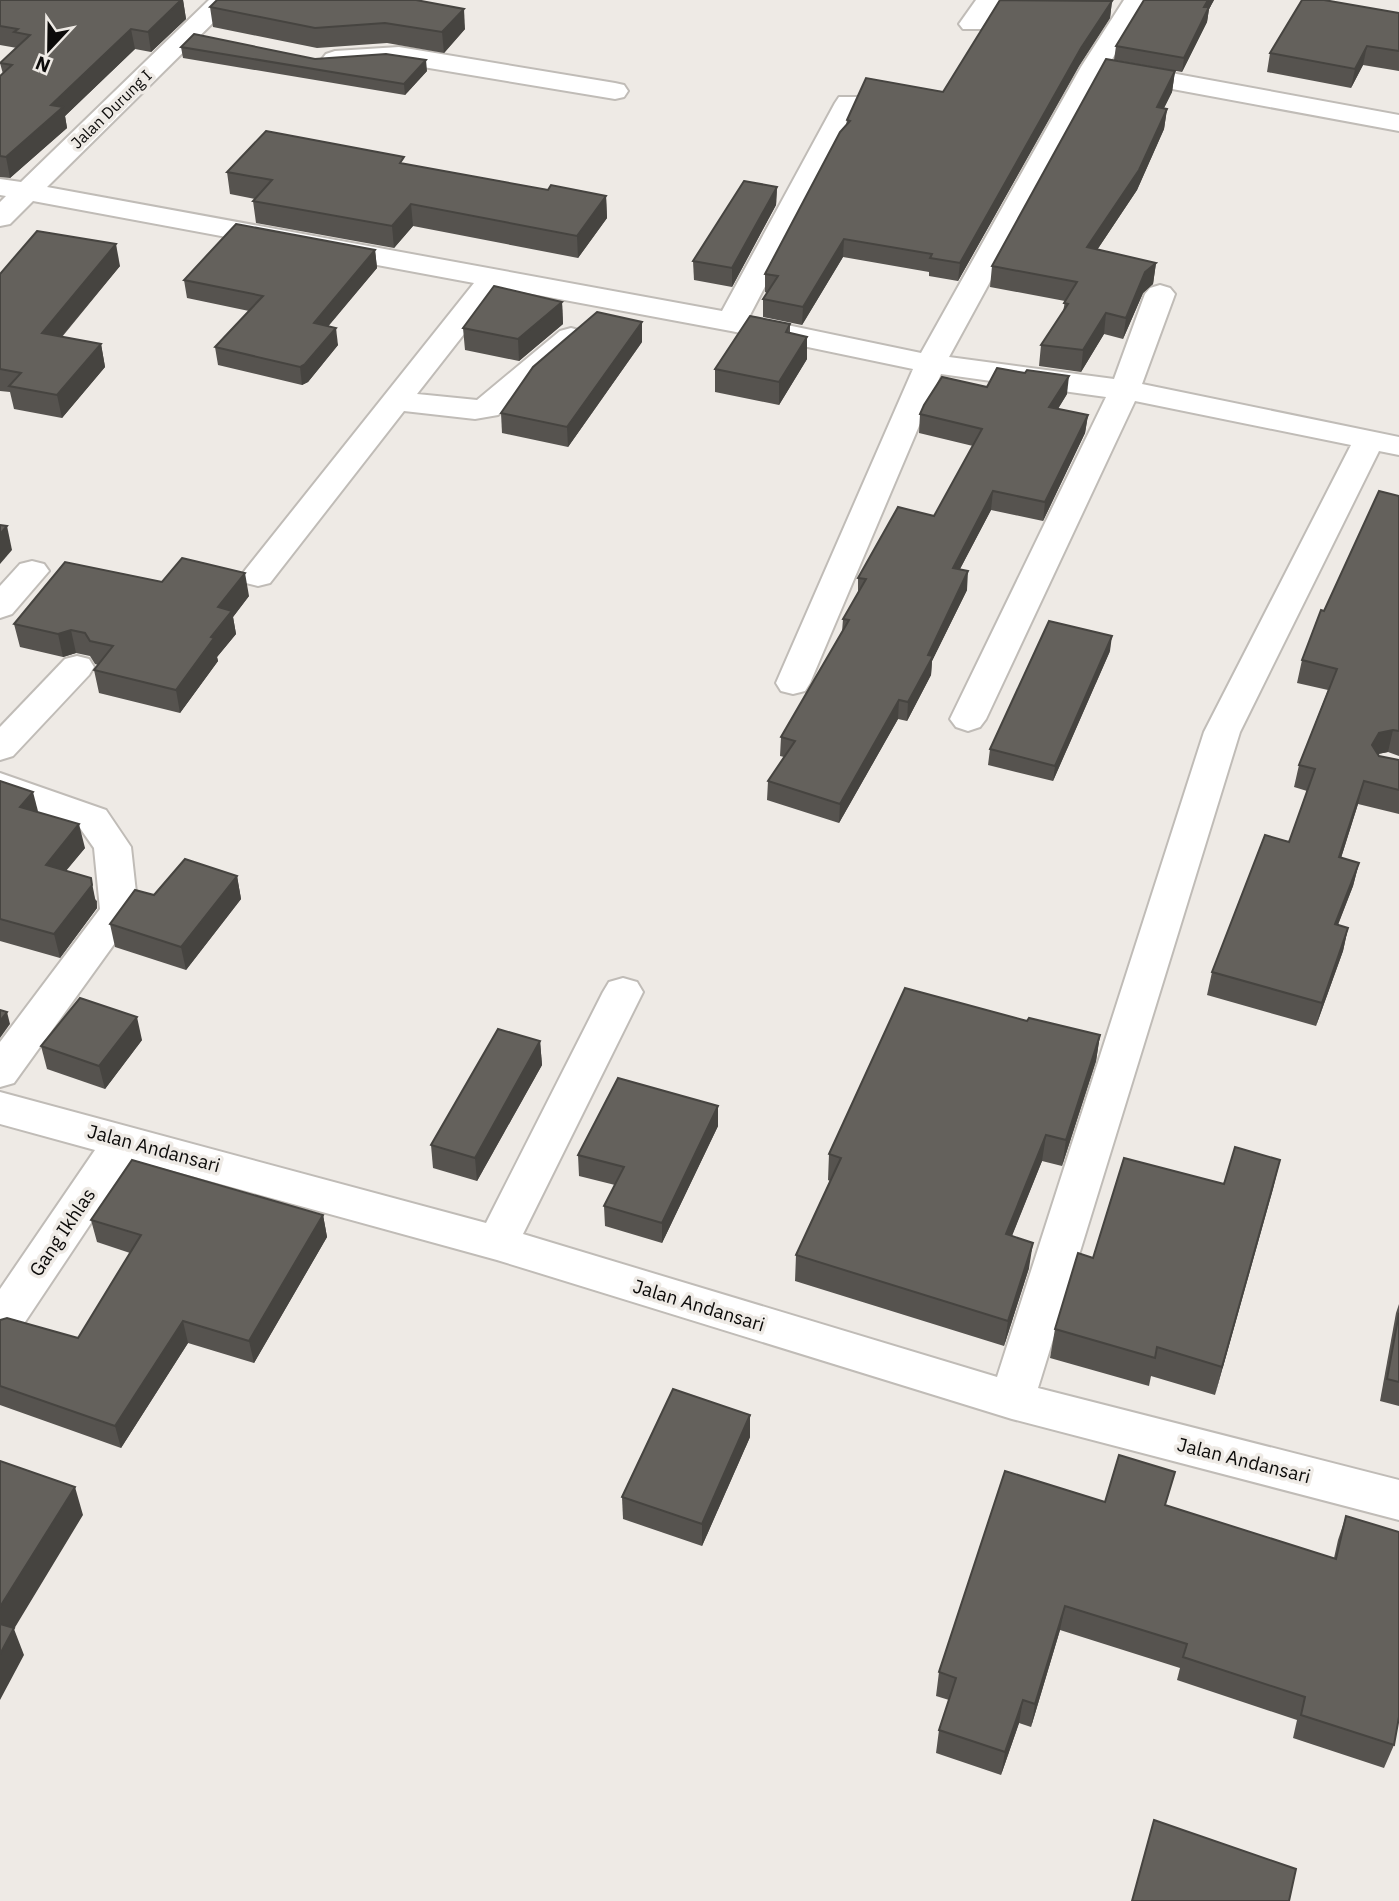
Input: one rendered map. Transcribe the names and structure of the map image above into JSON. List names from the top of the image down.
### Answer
{
  "streets": {
    "street": ["Jalan Durung I", "Jalan Andansari", "Gang Ikhlas"]
  },
  "crossings": [
    ["Jalan Andansari", "Gang Ikhlas"]
  ],
  "north": "bottom"
}
